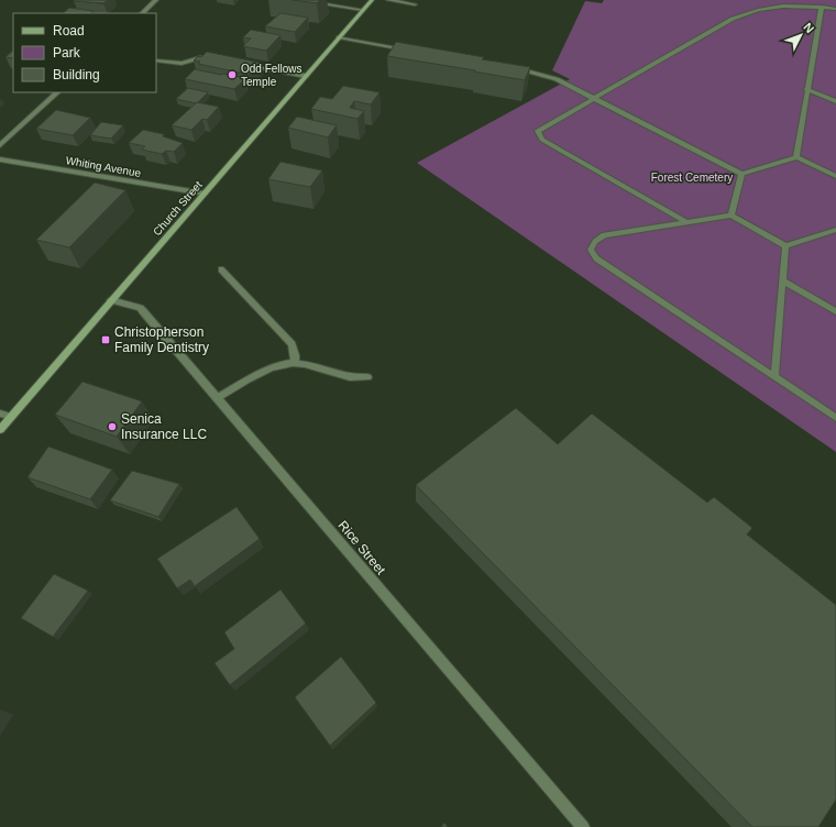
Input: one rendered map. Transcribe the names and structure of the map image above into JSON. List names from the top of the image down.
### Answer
{
  "streets": {
    "main road": ["Church Street"],
    "street": ["Whiting Avenue", "Rice Street"]
  },
  "crossings": [
    ["Whiting Avenue", "Church Street"],
    ["Church Street", "Rice Street"]
  ],
  "parks": ["Forest Cemetery"],
  "places": {
    "other": ["Odd Fellows Temple", "Senica Insurance LLC"],
    "transit": ["Christopherson Family Dentistry"]
  },
  "legend": ["Road", "Park", "Building"],
  "north": "top right"
}
